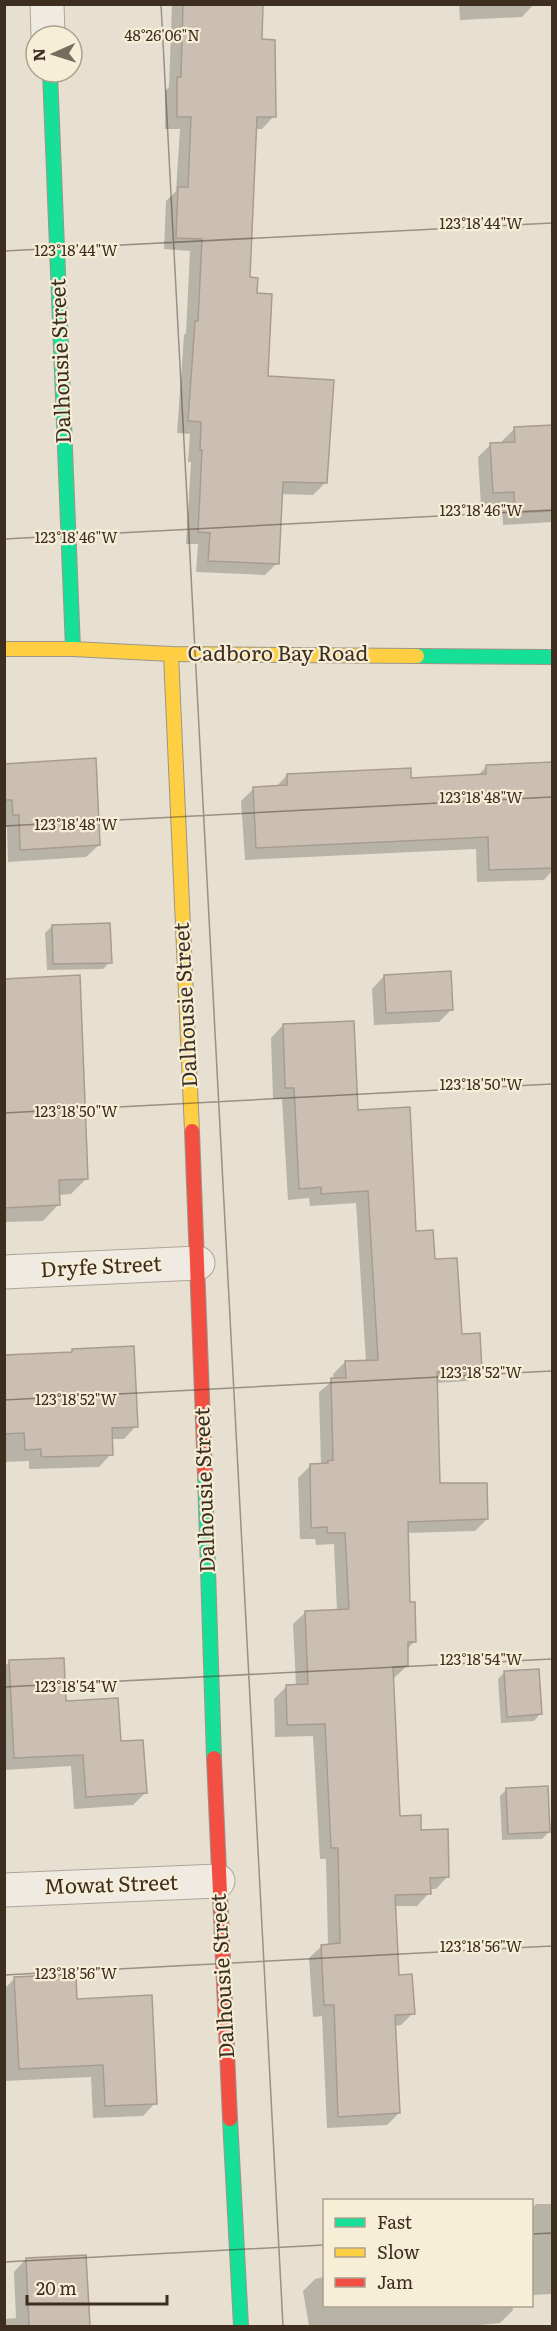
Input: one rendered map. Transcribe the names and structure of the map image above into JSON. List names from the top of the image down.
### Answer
{
  "streets": {
    "street": [
      "Dalhousie Street",
      "Cadboro Bay Road",
      "Dryfe Street",
      "Mowat Street"
    ]
  },
  "crossings": [
    ["Dalhousie Street", "Cadboro Bay Road"],
    ["Dalhousie Street", "Dryfe Street"],
    ["Dalhousie Street", "Mowat Street"]
  ],
  "legend": ["Fast", "Slow", "Jam"],
  "scale_bar": "20 m",
  "north": "left",
  "coordinates": [
    "48°26'06\"N",
    "123°18'44\"W",
    "123°18'46\"W",
    "123°18'48\"W",
    "123°18'50\"W",
    "123°18'52\"W",
    "123°18'54\"W",
    "123°18'56\"W"
  ]
}
